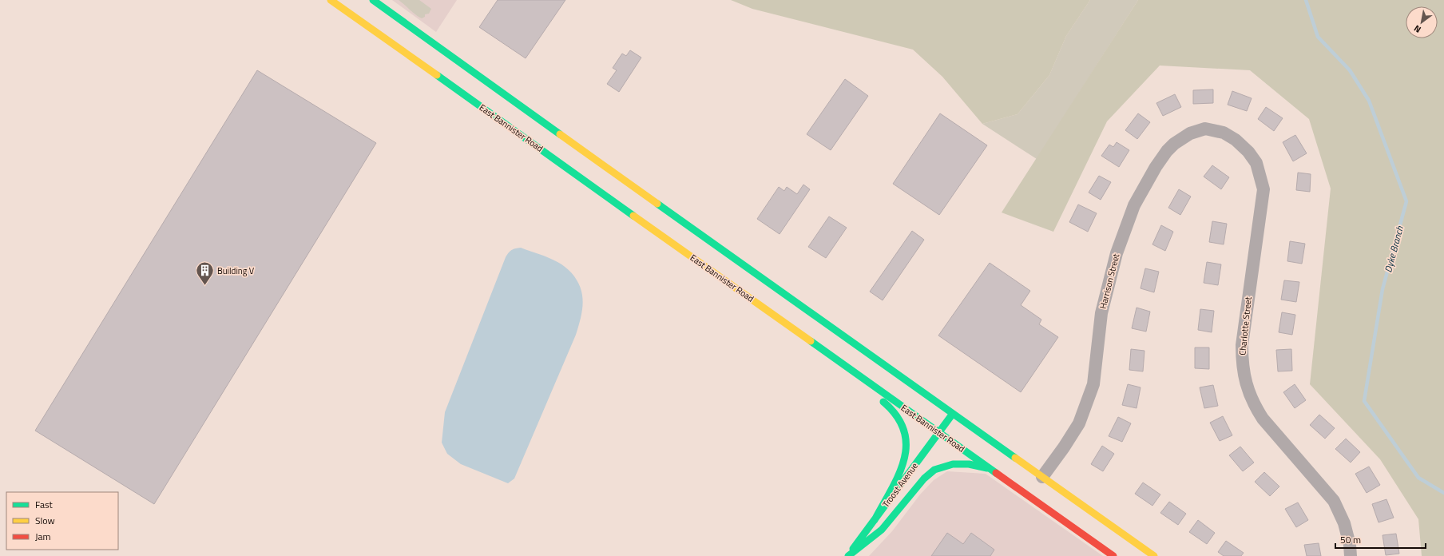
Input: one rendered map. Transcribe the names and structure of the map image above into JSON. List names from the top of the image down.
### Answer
{
  "streets": {
    "main road": ["East Bannister Road", "Troost Avenue"],
    "street": ["Harrison Street", "Charlotte Street"]
  },
  "crossings": [
    ["East Bannister Road", "Troost Avenue"],
    ["Harrison Street", "Charlotte Street"]
  ],
  "water": ["Dyke Branch"],
  "places": {
    "building": ["Building V"]
  },
  "legend": ["Fast", "Slow", "Jam"],
  "scale_bar": "50 m",
  "north": "bottom left"
}
